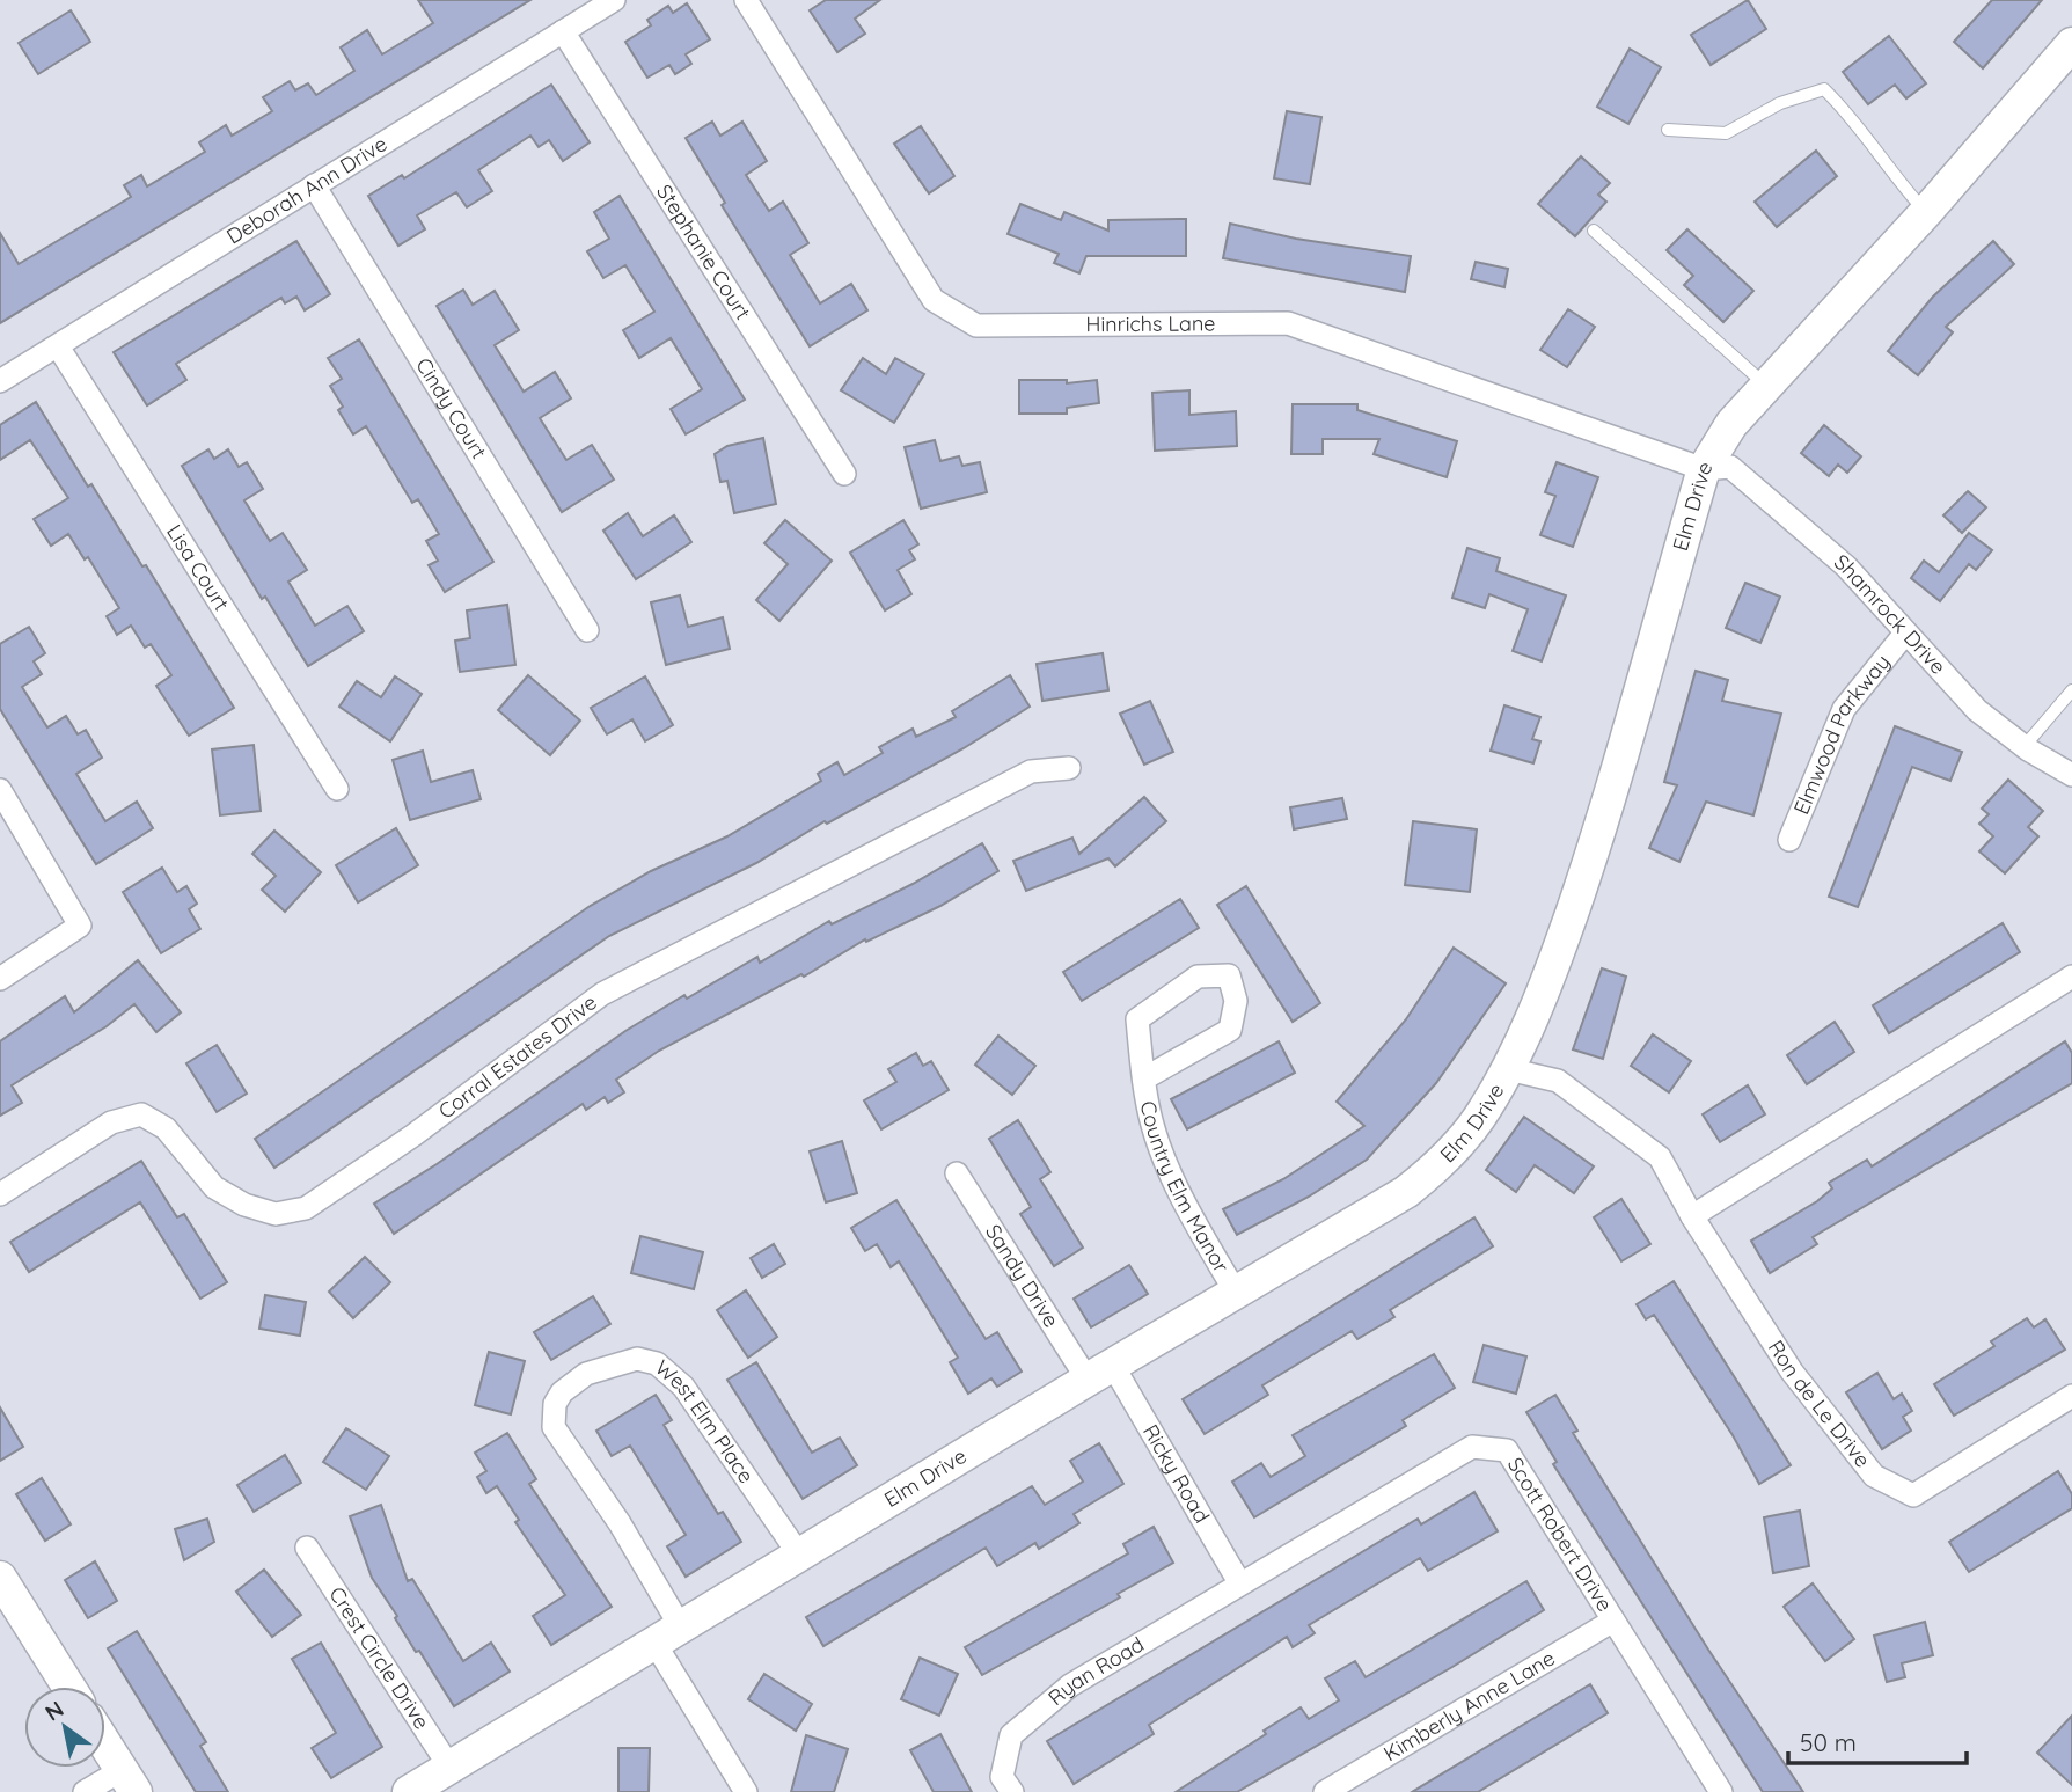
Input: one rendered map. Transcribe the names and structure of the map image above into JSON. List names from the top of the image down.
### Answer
{
  "streets": {
    "street": [
      "Deborah Ann Drive",
      "Stephanie Court",
      "Hinrichs Lane",
      "Cindy Court",
      "Elm Drive",
      "Lisa Court",
      "Shamrock Drive",
      "Elmwood Parkway",
      "Corral Estates Drive",
      "Country Elm Manor",
      "Sandy Drive",
      "Ron de Le Drive",
      "West Elm Place",
      "Ricky Road",
      "Scott Robert Drive",
      "Crest Circle Drive",
      "Ryan Road",
      "Kimberly Anne Lane"
    ]
  },
  "crossings": [
    ["Deborah Ann Drive", "Stephanie Court"],
    ["Deborah Ann Drive", "Cindy Court"],
    ["Deborah Ann Drive", "Lisa Court"],
    ["Hinrichs Lane", "Elm Drive"],
    ["Hinrichs Lane", "Shamrock Drive"],
    ["Elm Drive", "Shamrock Drive"],
    ["Elm Drive", "Country Elm Manor"],
    ["Elm Drive", "Sandy Drive"],
    ["Elm Drive", "Ron de Le Drive"],
    ["Elm Drive", "West Elm Place"],
    ["Elm Drive", "Ricky Road"],
    ["Elm Drive", "Crest Circle Drive"],
    ["Shamrock Drive", "Elmwood Parkway"],
    ["Sandy Drive", "Ricky Road"],
    ["Ricky Road", "Scott Robert Drive"],
    ["Ricky Road", "Ryan Road"],
    ["Scott Robert Drive", "Ryan Road"],
    ["Scott Robert Drive", "Kimberly Anne Lane"]
  ],
  "scale_bar": "50 m",
  "north": "top left"
}
